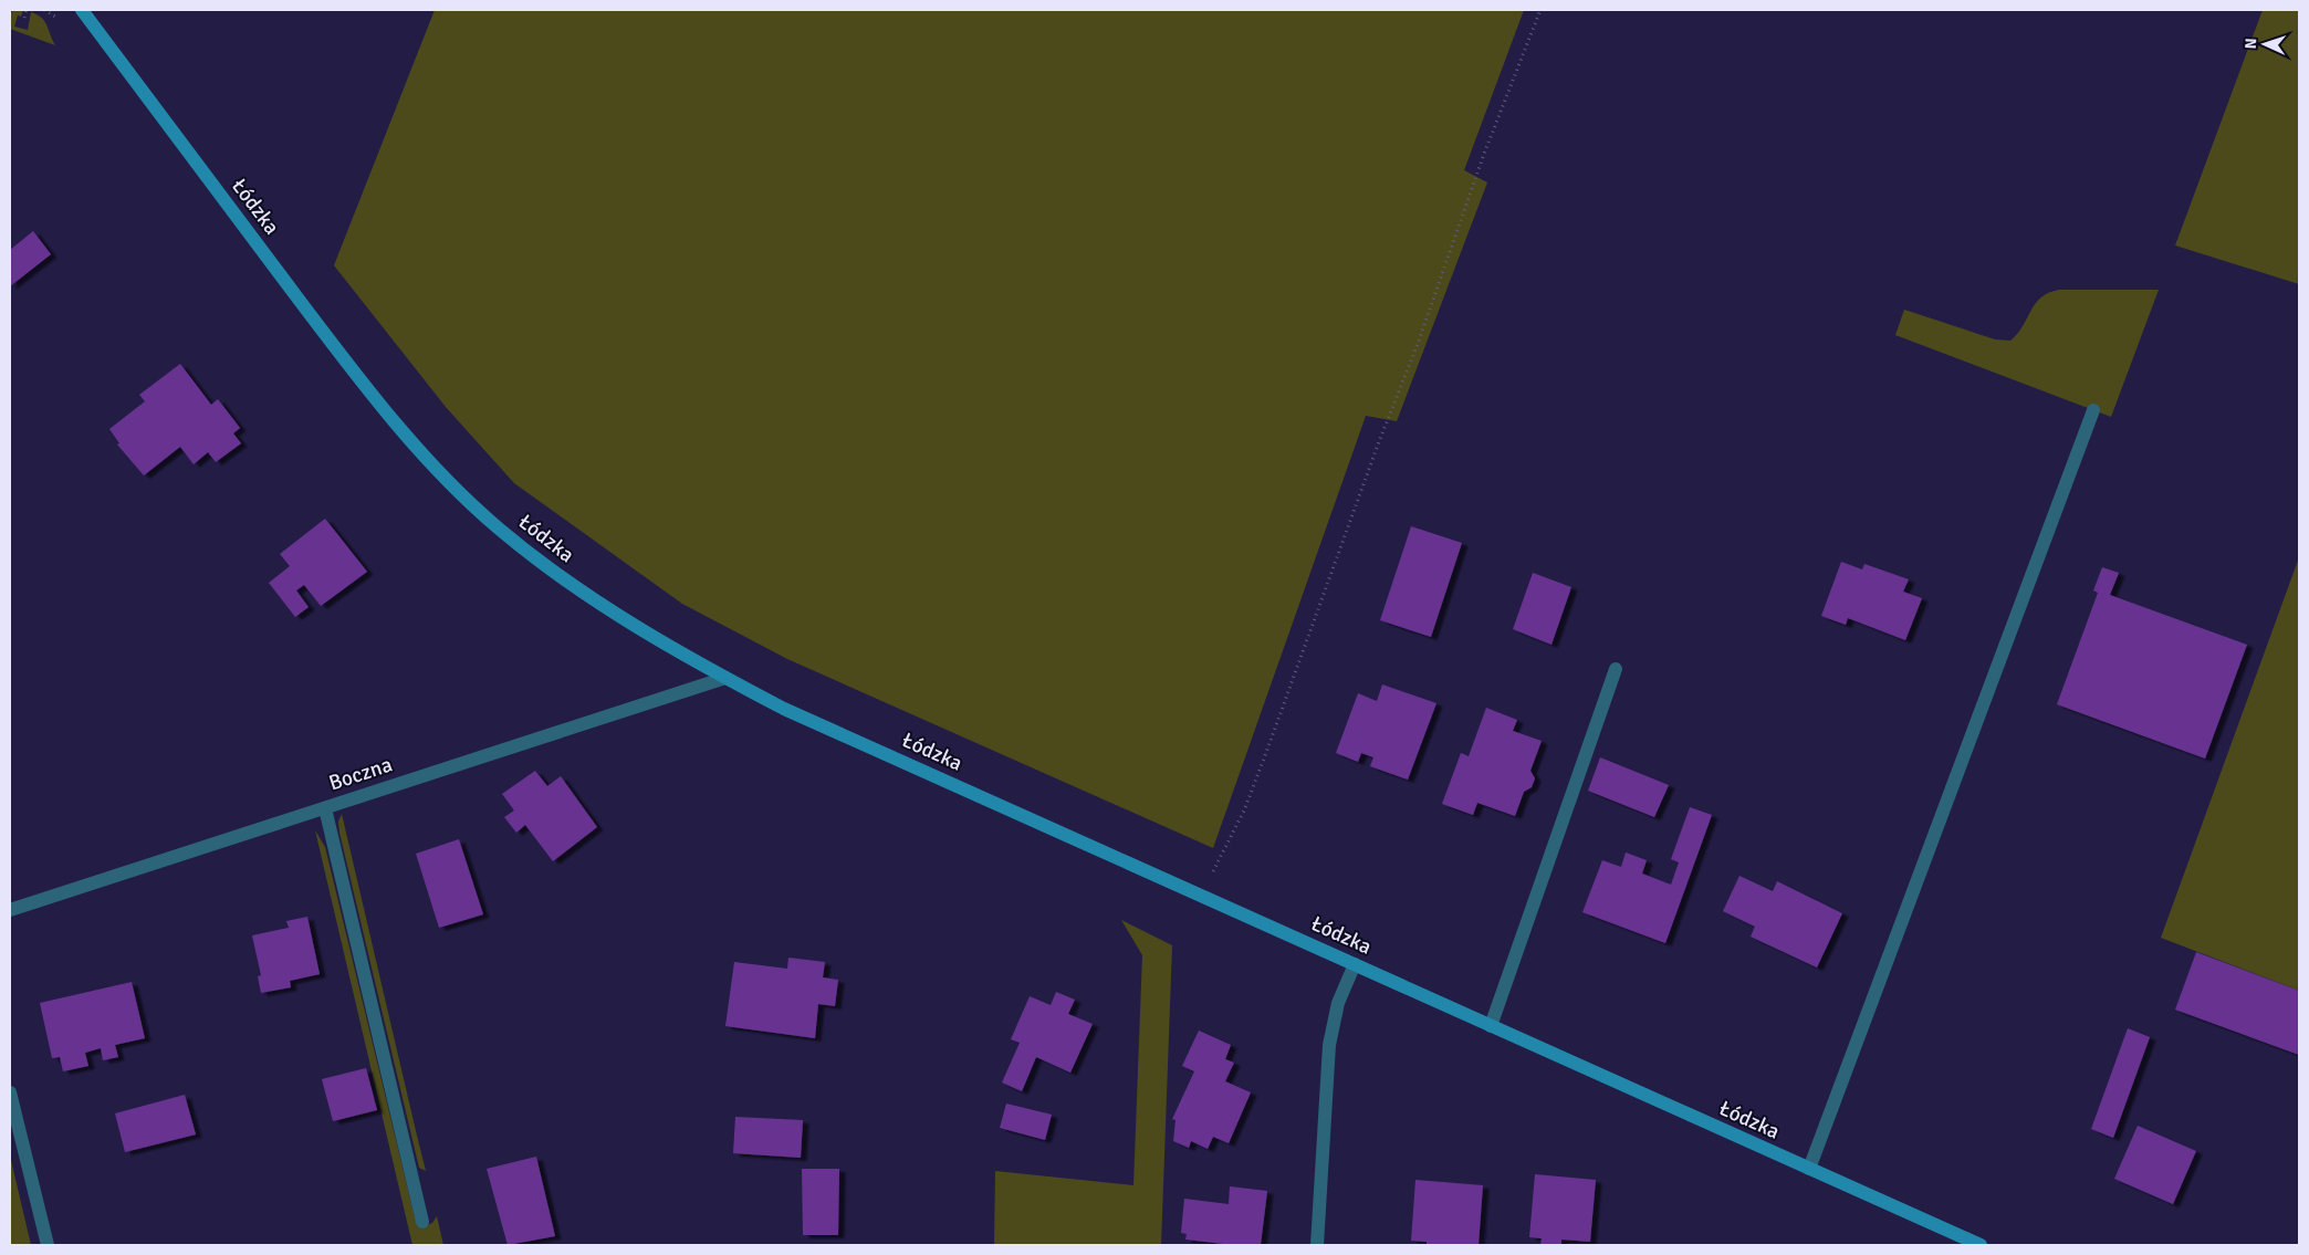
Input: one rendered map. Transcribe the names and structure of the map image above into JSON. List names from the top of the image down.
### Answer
{
  "streets": {
    "main road": ["Łódzka"],
    "street": ["Boczna"]
  },
  "crossings": [
    ["Łódzka", "Boczna"]
  ],
  "north": "left"
}
